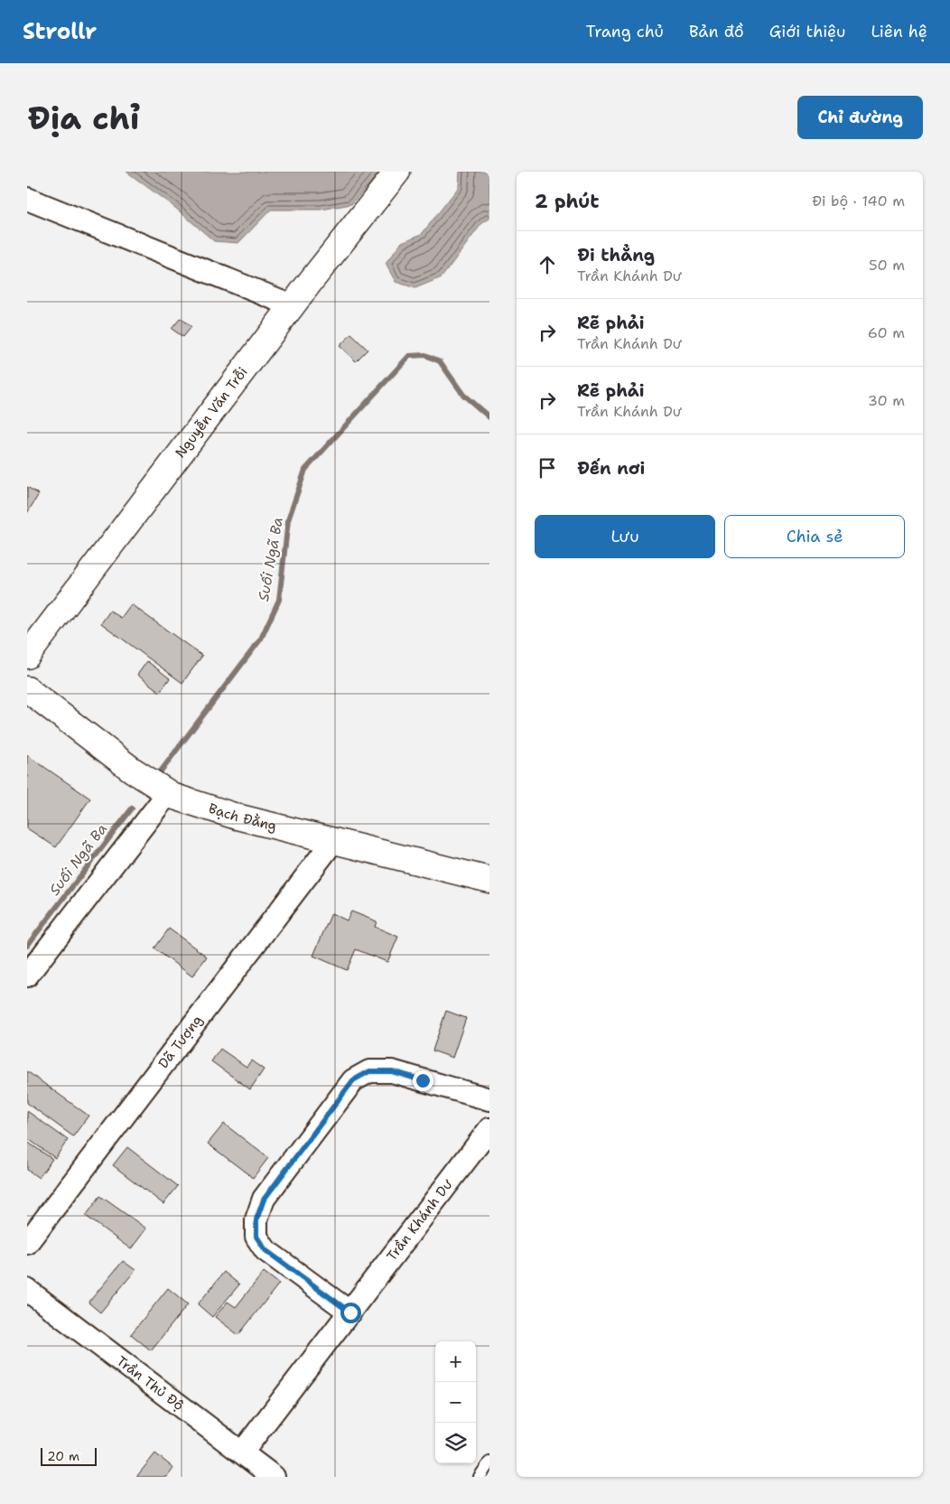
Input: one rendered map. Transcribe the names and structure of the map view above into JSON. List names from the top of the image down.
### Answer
{
  "streets": {
    "street": [
      "Nguyễn Văn Trỗi",
      "Bạch Đằng",
      "Dã Tượng",
      "Trần Khánh Dư",
      "Trần Thủ Độ"
    ]
  },
  "crossings": [
    ["Bạch Đằng", "Dã Tượng"],
    ["Trần Khánh Dư", "Trần Thủ Độ"]
  ],
  "water": ["Suối Ngã Ba"],
  "scale_bar": "20 m",
  "page": {
    "header": "Strollr",
    "nav": [
      "Trang chủ",
      "Bản đồ",
      "Giới thiệu",
      "Liên hệ"
    ],
    "buttons": [
      "Chỉ đường",
      ["Lưu", "Chia sẻ"]
    ],
    "title": "Địa chỉ",
    "heading": ["2 phút", "Đi bộ · 140 m"],
    "list": [
      ["Đi thẳng", "Trần Khánh Dư", "50 m"],
      ["Rẽ phải", "Trần Khánh Dư", "60 m"],
      ["Rẽ phải", "Trần Khánh Dư", "30 m"],
      "Đến nơi"
    ],
    "map_buttons": ["+", "−"],
    "scale": "20 m"
  }
}
